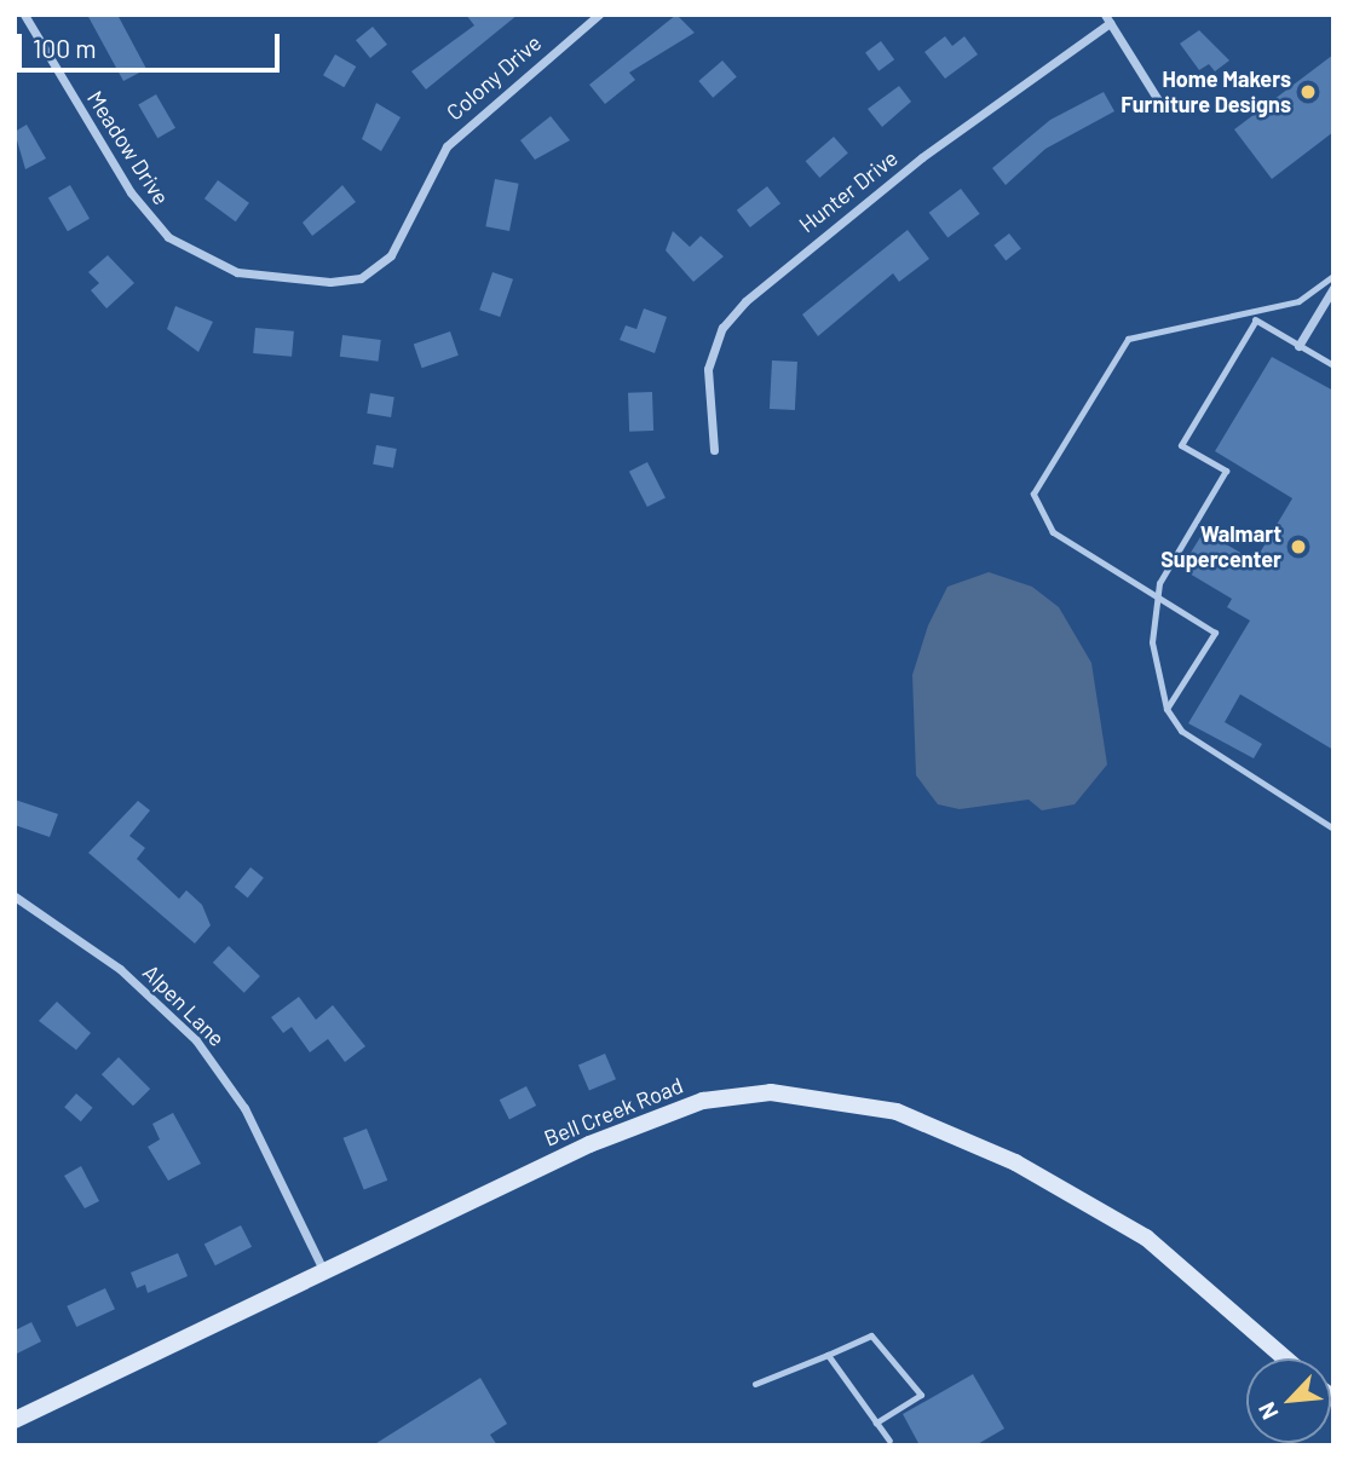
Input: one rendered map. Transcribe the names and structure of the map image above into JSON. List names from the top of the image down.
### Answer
{
  "streets": {
    "street": [
      "Colony Drive",
      "Meadow Drive",
      "Hunter Drive",
      "Alpen Lane",
      "Bell Creek Road"
    ]
  },
  "crossings": [
    ["Colony Drive", "Meadow Drive"],
    ["Alpen Lane", "Bell Creek Road"]
  ],
  "places": ["Home Makers Furniture Designs", "Walmart Supercenter"],
  "scale_bar": "100 m",
  "north": "bottom left"
}
